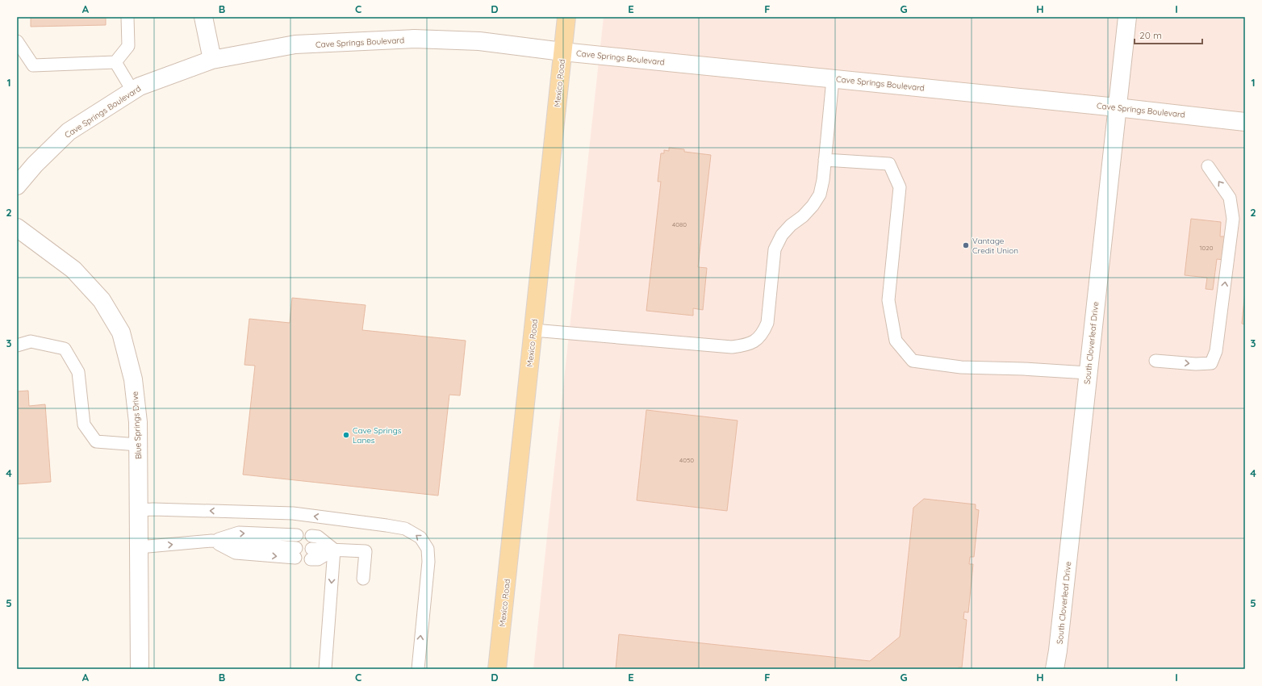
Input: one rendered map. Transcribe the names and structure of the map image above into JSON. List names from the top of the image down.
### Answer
{
  "streets": {
    "main road": ["Mexico Road"],
    "street": ["Cave Springs Boulevard", "South Cloverleaf Drive", "Blue Springs Drive"]
  },
  "crossings": [
    ["Cave Springs Boulevard", "Mexico Road"],
    ["Cave Springs Boulevard", "South Cloverleaf Drive"]
  ],
  "places": ["Vantage Credit Union", "Cave Springs Lanes"],
  "house_numbers": ["4080", "1020", "4050"],
  "scale_bar": "20 m",
  "grid": {
    "columns": [
      "A",
      "B",
      "C",
      "D",
      "E",
      "F",
      "G",
      "H",
      "I"
    ],
    "rows": [
      "1",
      "2",
      "3",
      "4",
      "5"
    ]
  }
}
